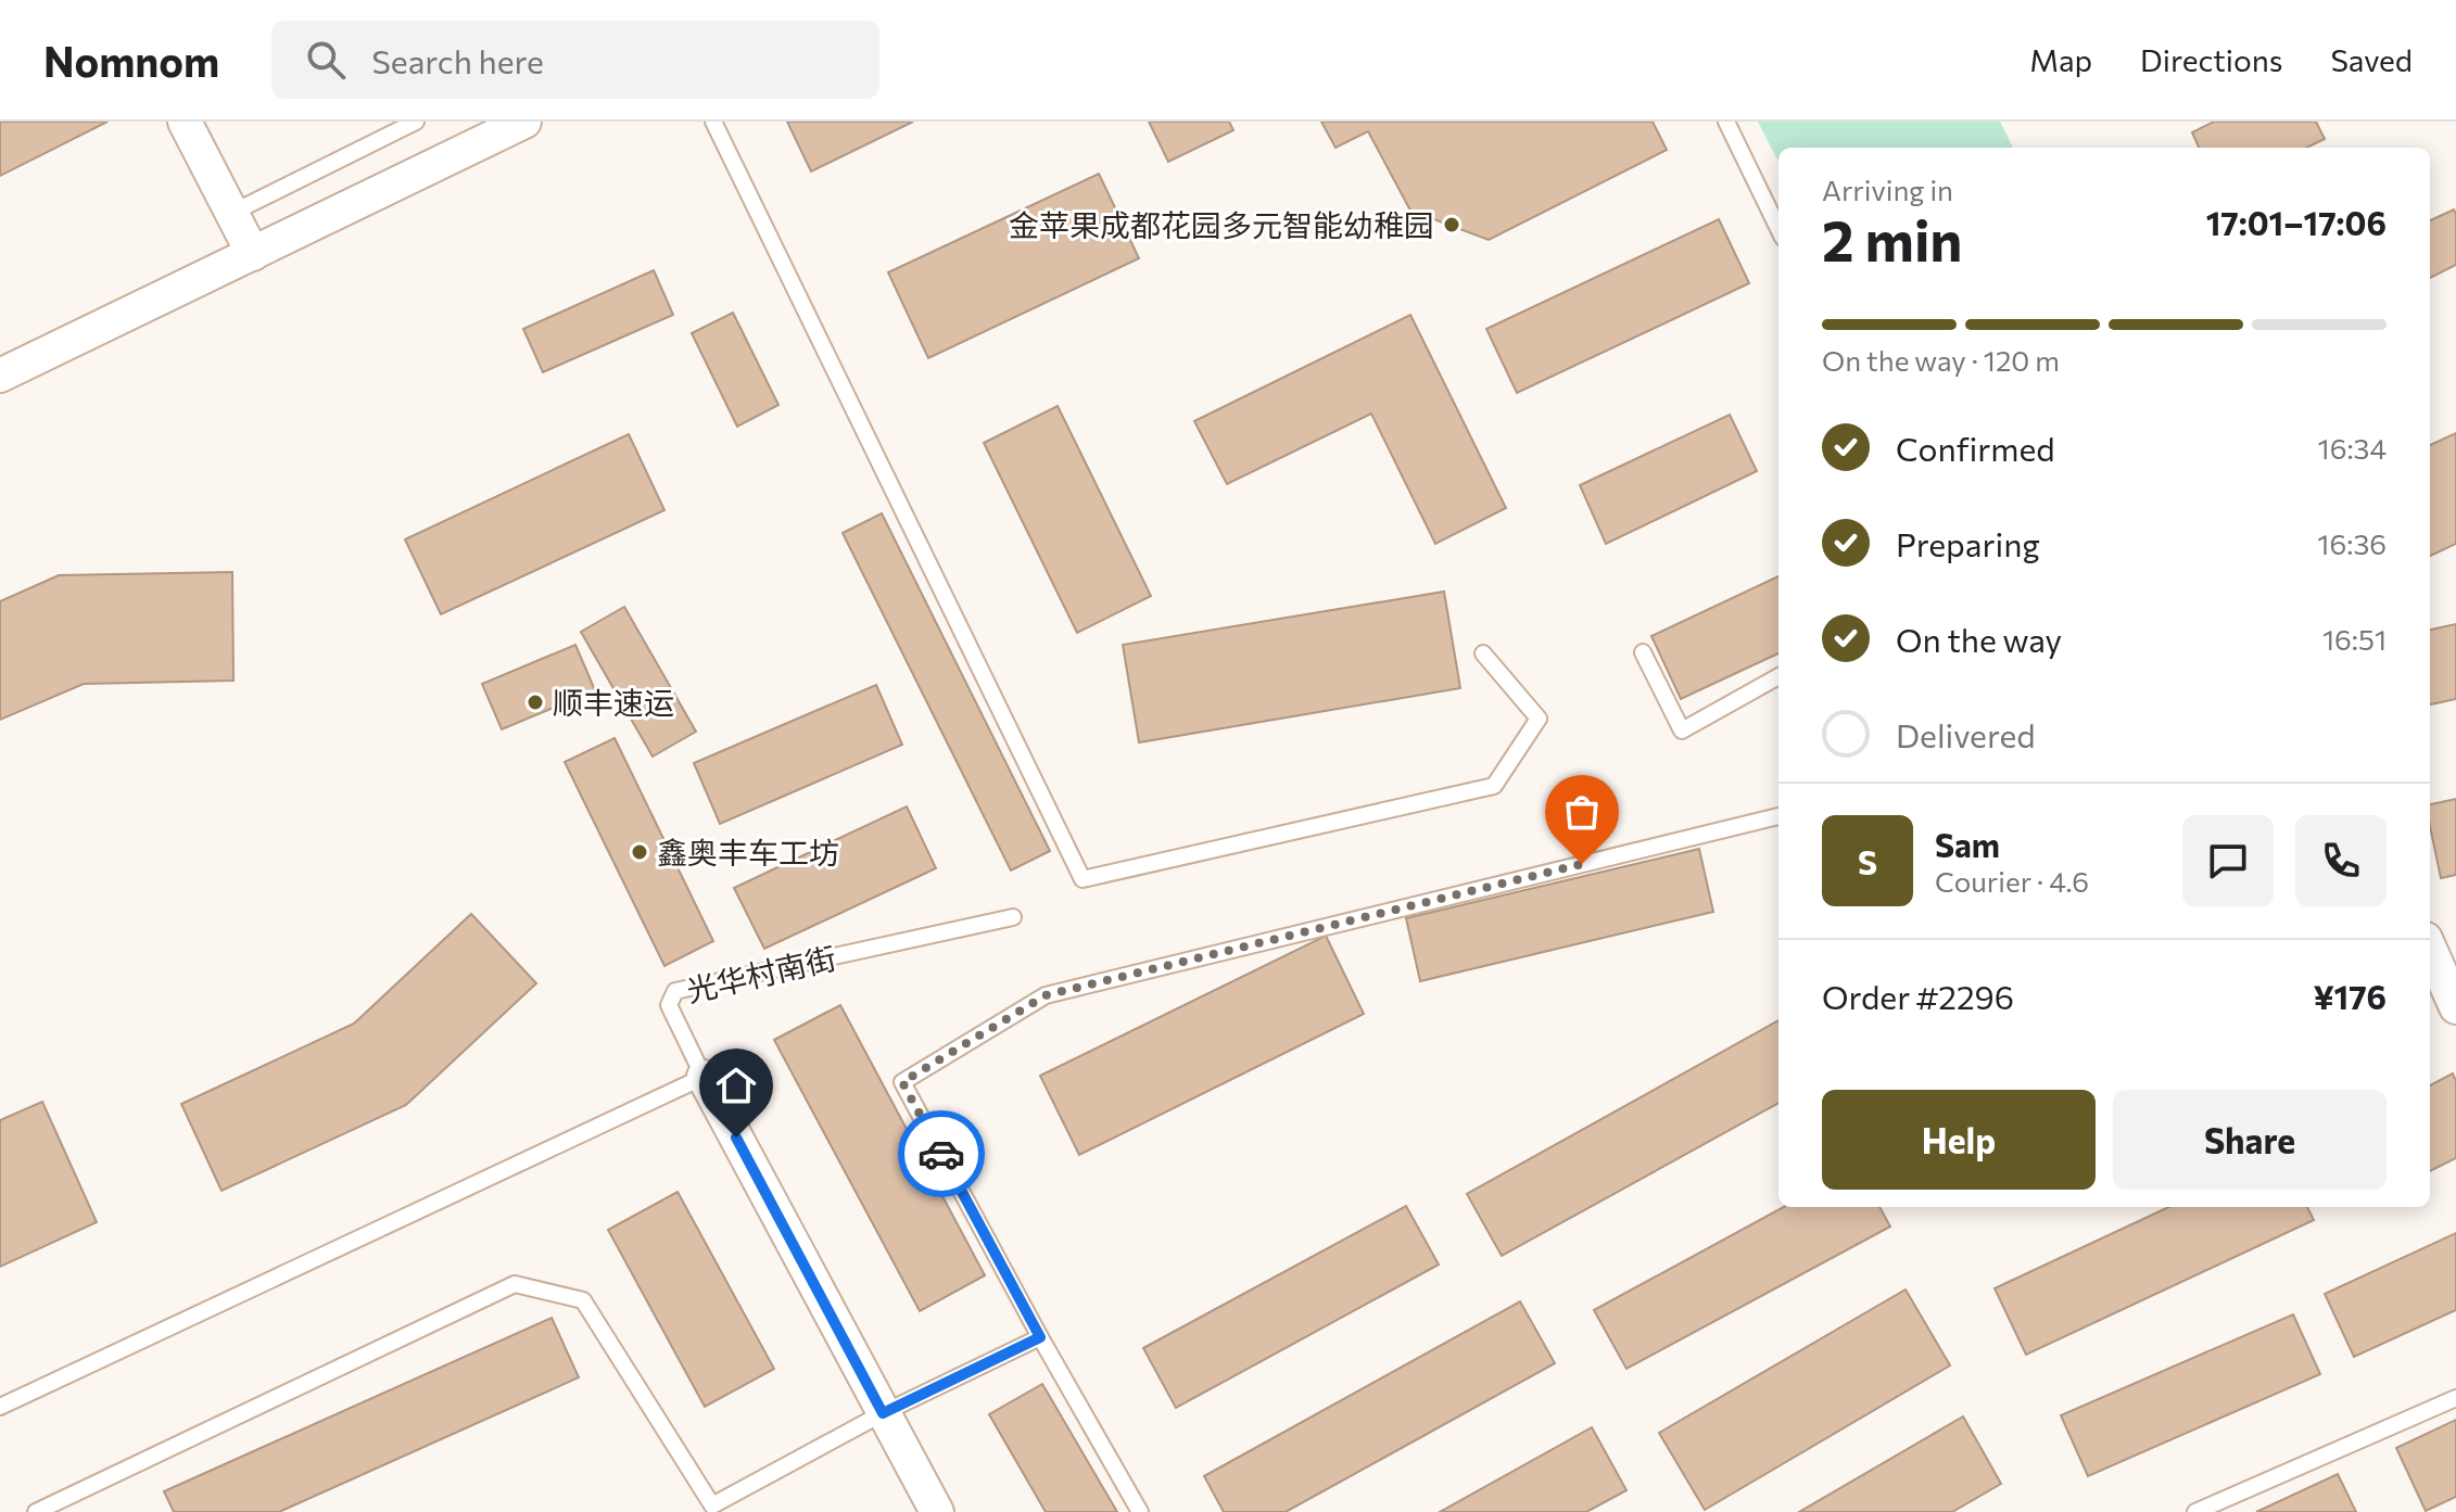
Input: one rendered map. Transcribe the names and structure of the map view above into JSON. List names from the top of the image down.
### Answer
{
  "streets": {
    "street": ["光华村南街"]
  },
  "places": ["金苹果成都花园多元智能幼稚园", "顺丰速运", "鑫奥丰车工坊"],
  "page": {
    "header": "Nomnom",
    "search": "Search here",
    "nav": ["Map", "Directions", "Saved"],
    "heading": ["2 min", "Arriving in", "17:01–17:06"],
    "panel": [
      "Sam",
      "Courier · 4.6",
      "Order #2296",
      "¥176"
    ],
    "bar": "On the way · 120 m",
    "list": [
      ["Confirmed", "16:34"],
      ["Preparing", "16:36"],
      ["On the way", "16:51"],
      "Delivered"
    ],
    "round": "S",
    "buttons": ["Help", "Share"]
  }
}
